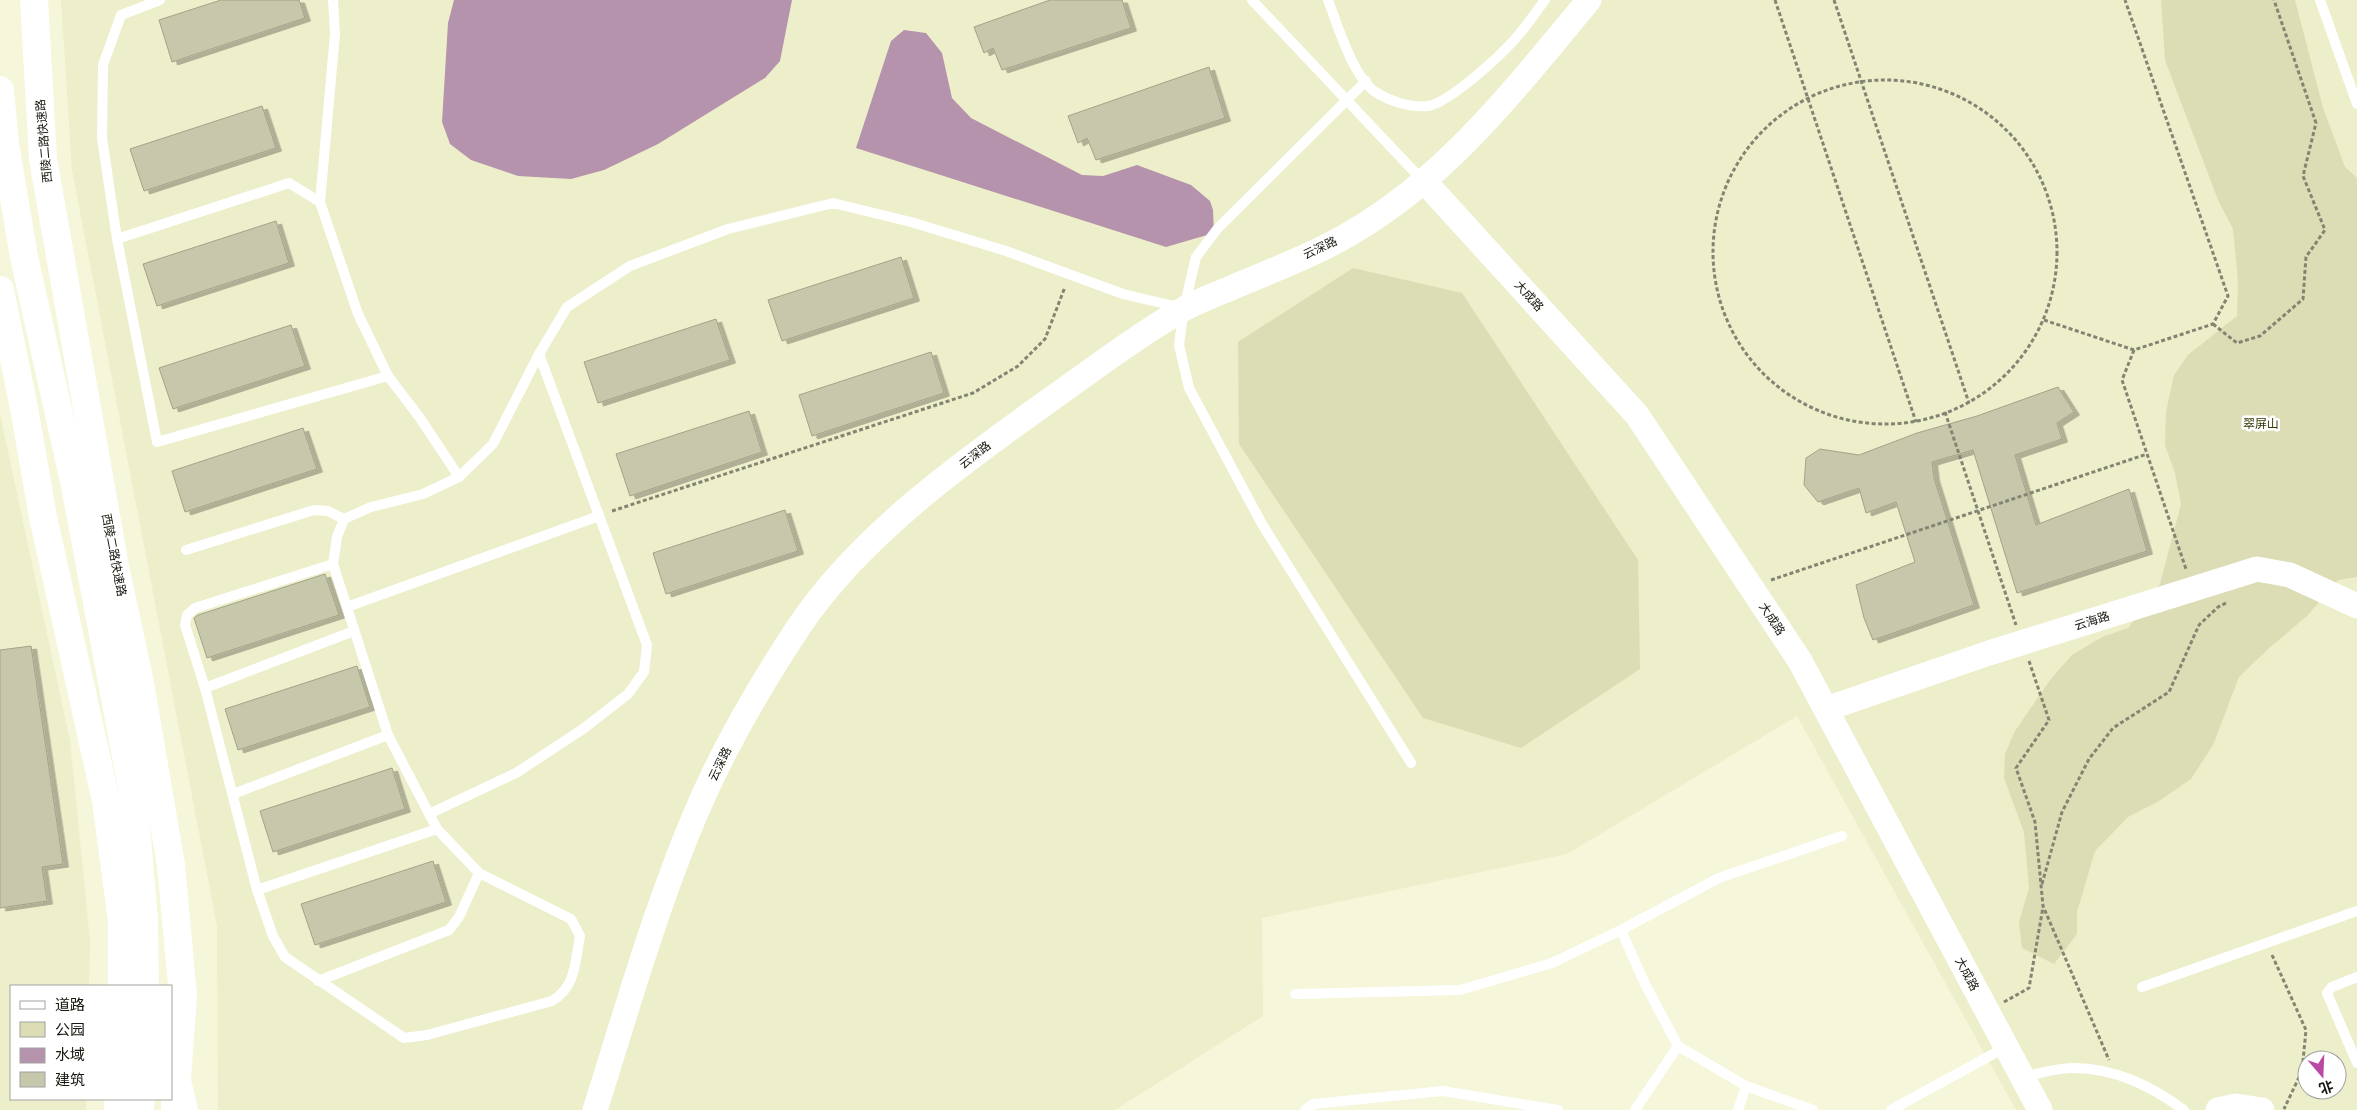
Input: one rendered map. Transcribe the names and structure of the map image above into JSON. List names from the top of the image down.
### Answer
{
  "streets": {
    "highway": ["西陵二路快速路"],
    "street": ["云深路", "大成路", "云海路"]
  },
  "crossings": [
    ["云深路", "大成路"],
    ["大成路", "云海路"]
  ],
  "parks": ["翠屏山"],
  "legend": [
    "道路",
    "公园",
    "水域",
    "建筑"
  ],
  "north": "bottom"
}
